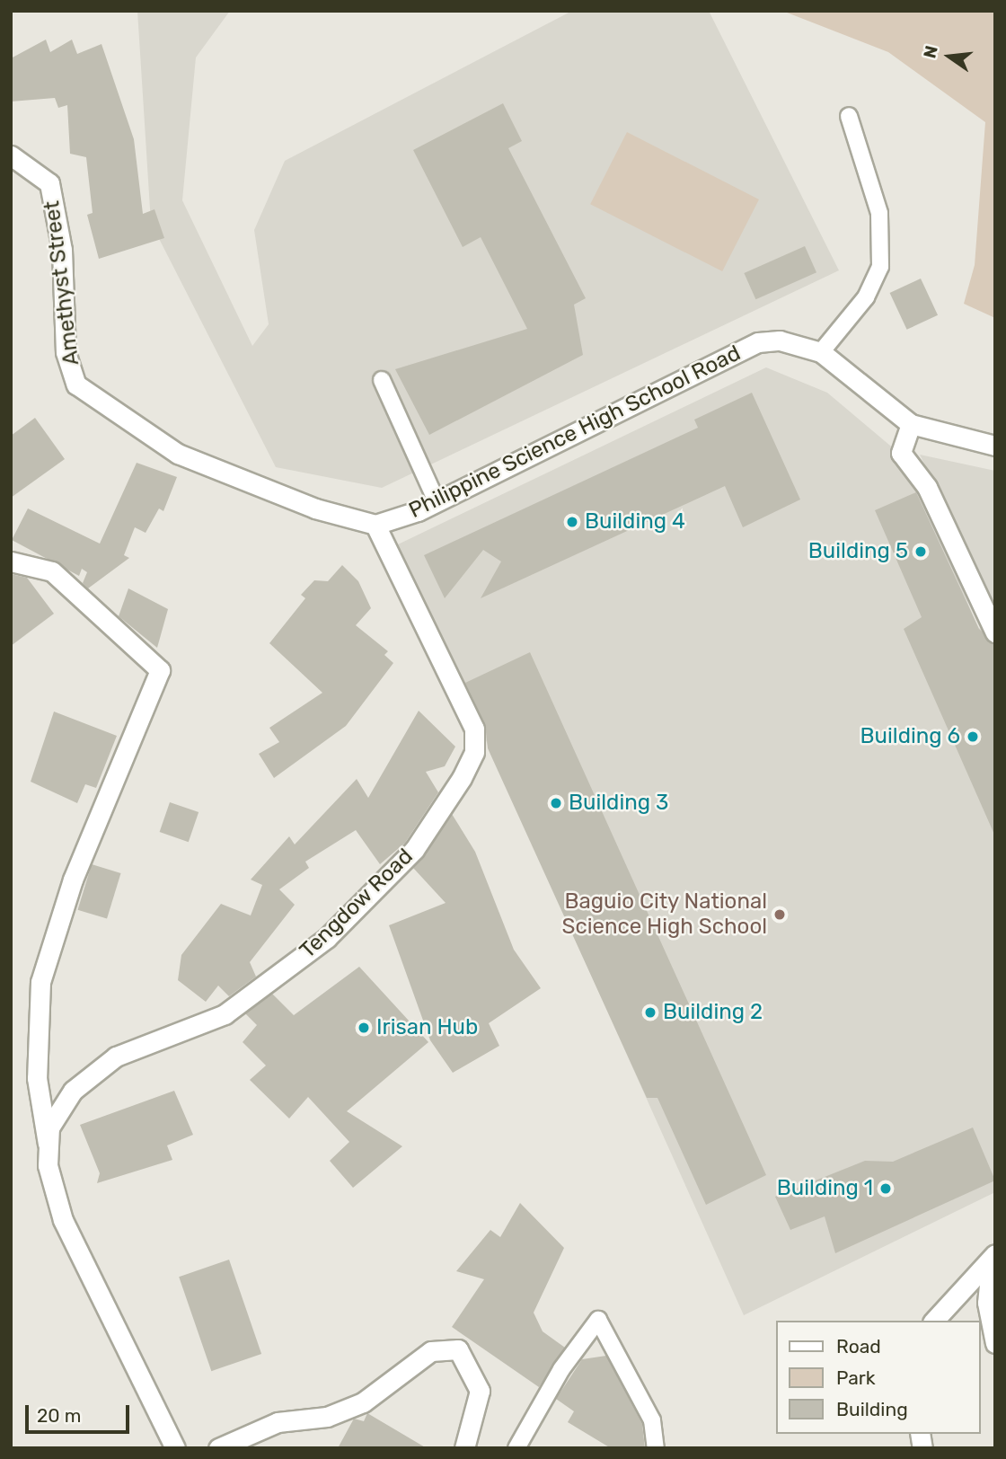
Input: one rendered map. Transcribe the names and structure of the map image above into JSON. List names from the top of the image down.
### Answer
{
  "streets": {
    "street": ["Amethyst Street", "Philippine Science High School Road", "Tengdow Road"]
  },
  "crossings": [
    ["Amethyst Street", "Philippine Science High School Road"],
    ["Amethyst Street", "Tengdow Road"],
    ["Philippine Science High School Road", "Tengdow Road"]
  ],
  "places": [
    "Building 4",
    "Building 5",
    "Building 6",
    "Building 3",
    "Baguio City National Science High School",
    "Building 2",
    "Irisan Hub",
    "Building 1"
  ],
  "legend": ["Road", "Park", "Building"],
  "scale_bar": "20 m",
  "north": "left"
}
